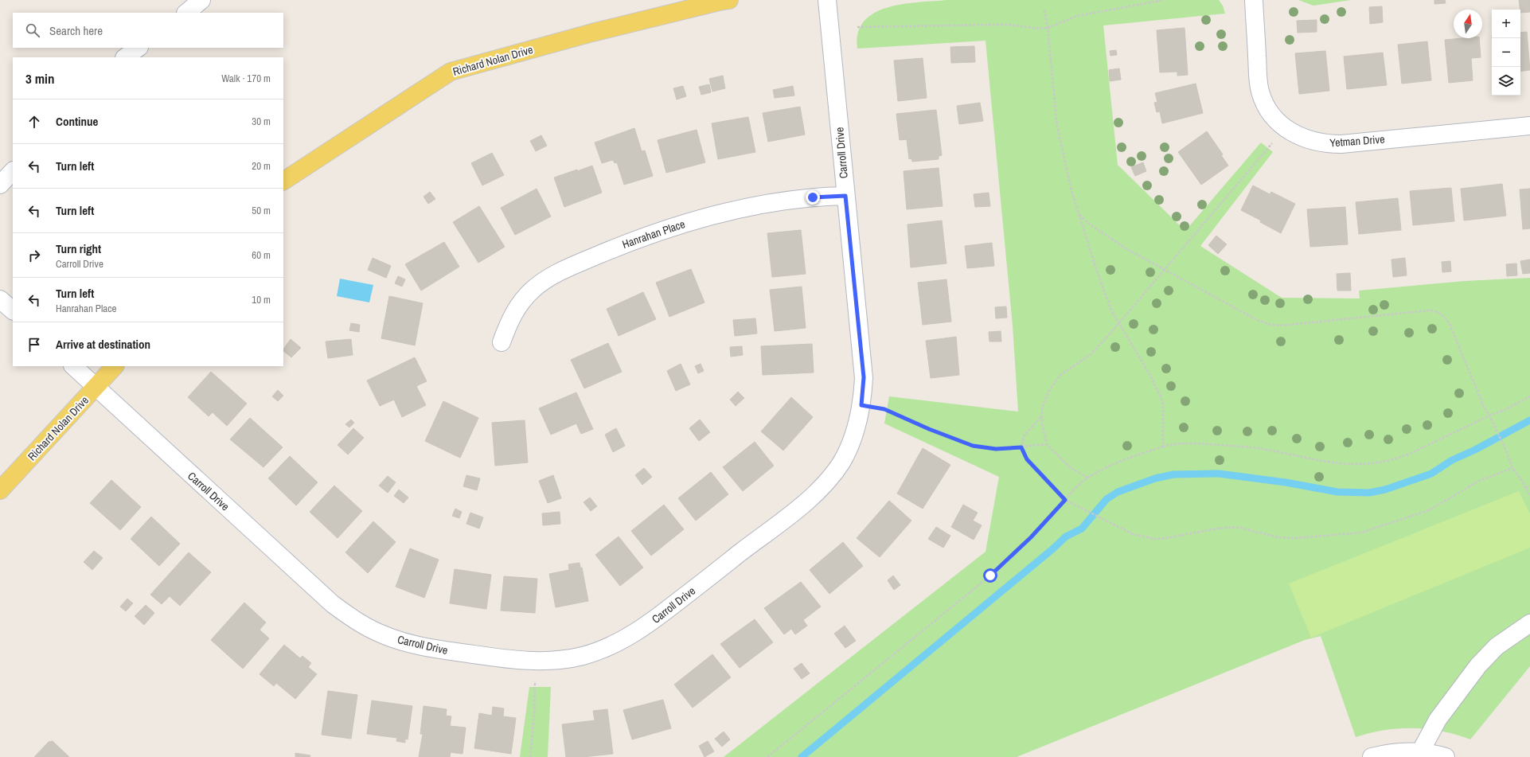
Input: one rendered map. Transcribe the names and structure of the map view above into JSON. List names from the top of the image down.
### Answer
{
  "streets": {
    "main road": ["Richard Nolan Drive"],
    "street": ["Yetman Drive", "Carroll Drive", "Hanrahan Place"]
  },
  "crossings": [
    ["Richard Nolan Drive", "Carroll Drive"],
    ["Carroll Drive", "Hanrahan Place"]
  ],
  "north": "top",
  "page": {
    "map_buttons": ["+", "−"],
    "search": "Search here",
    "heading": ["3 min", "Walk · 170 m"],
    "list": [
      ["Continue", "30 m"],
      ["Turn left", "20 m"],
      ["Turn left", "50 m"],
      ["Turn right", "Carroll Drive", "60 m"],
      ["Turn left", "Hanrahan Place", "10 m"],
      "Arrive at destination"
    ]
  }
}
